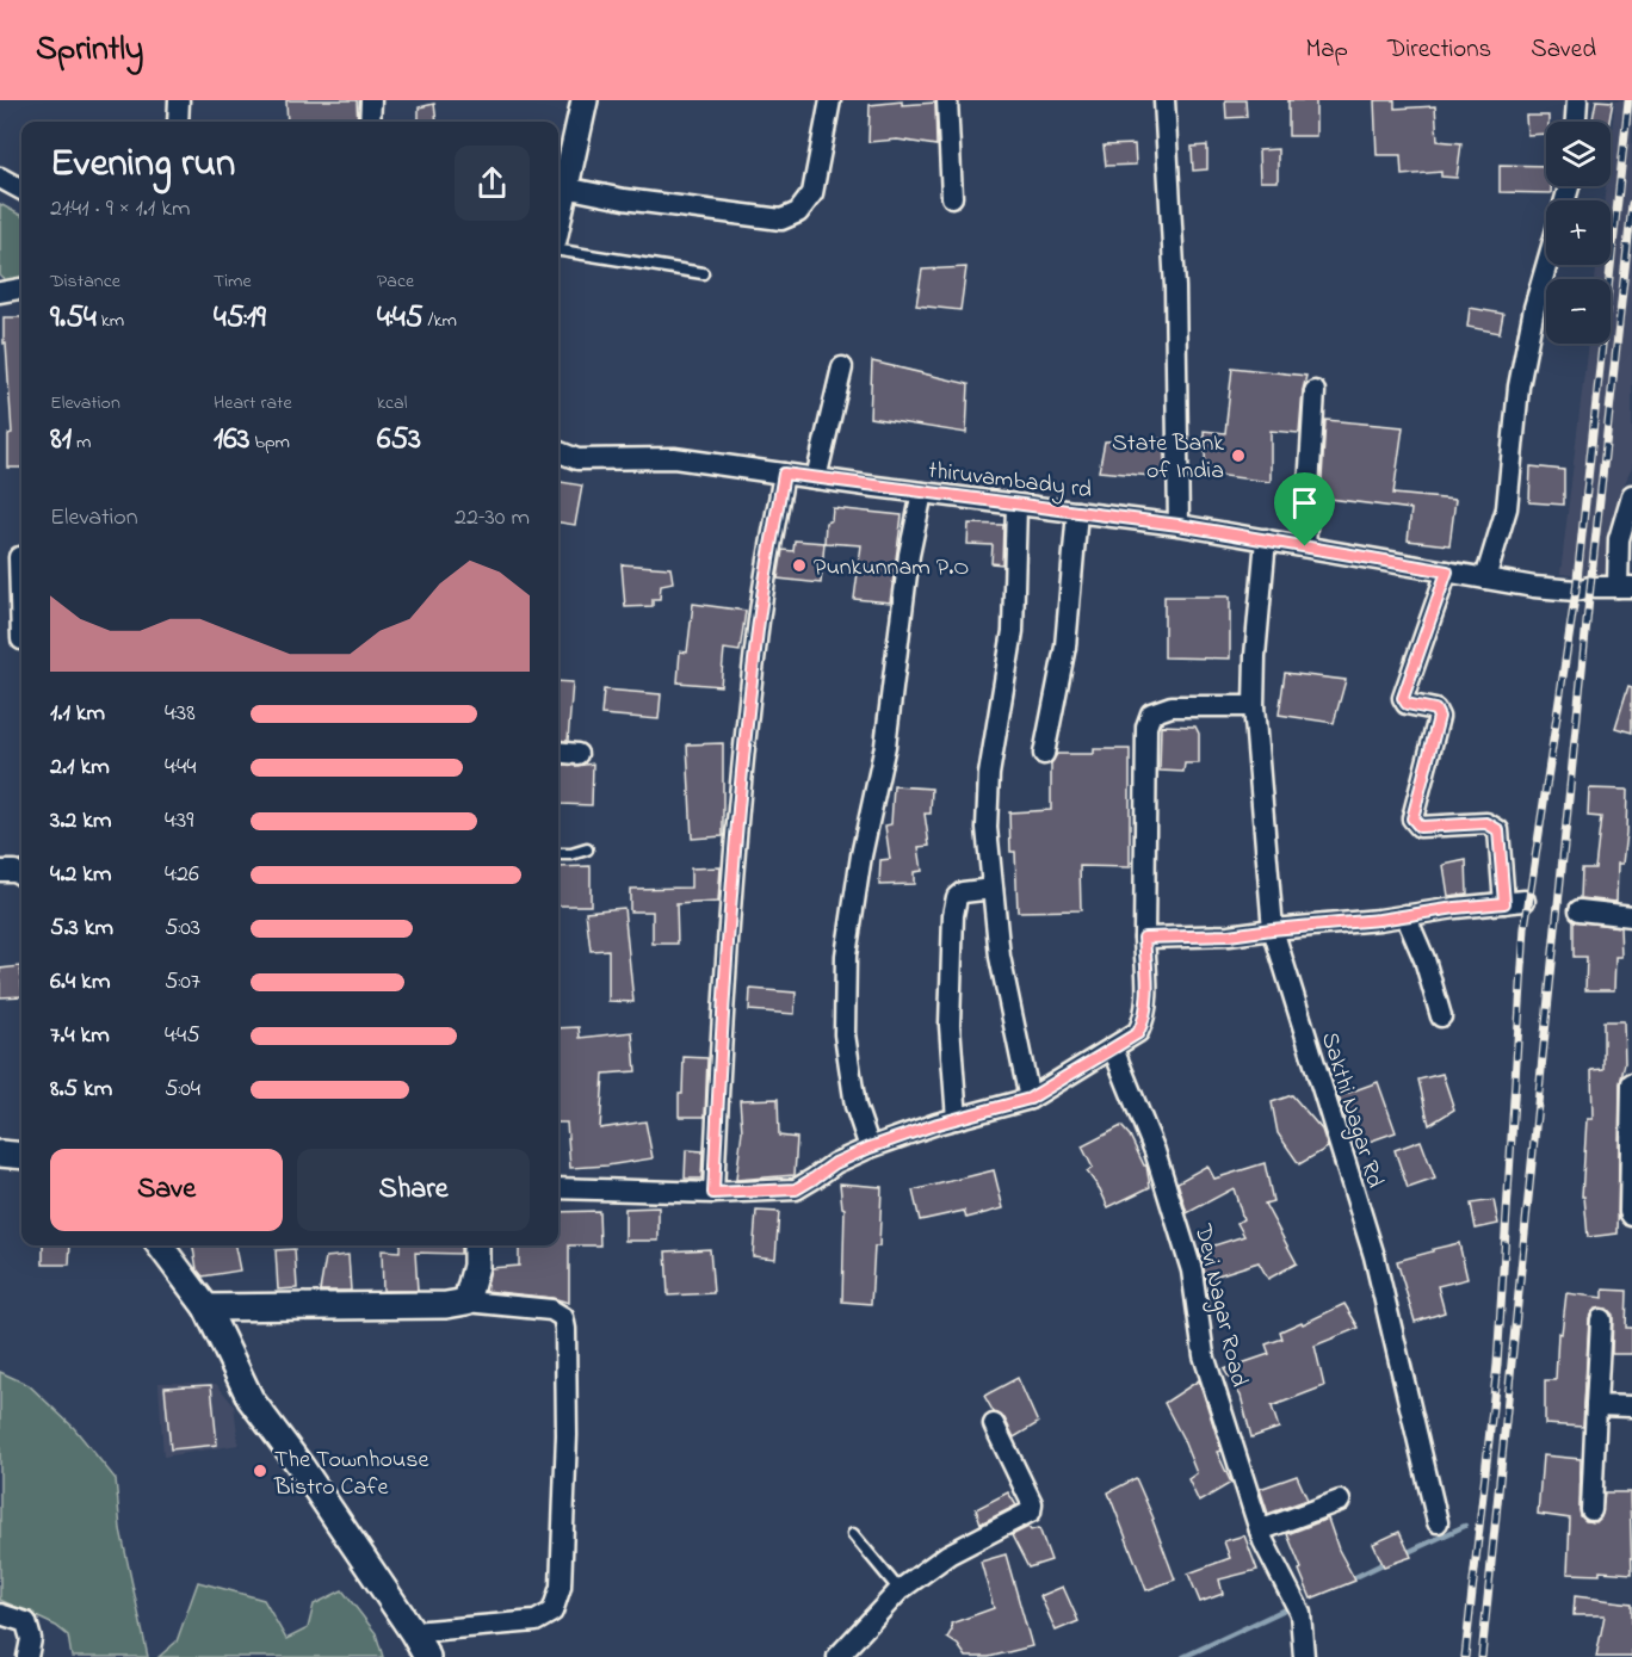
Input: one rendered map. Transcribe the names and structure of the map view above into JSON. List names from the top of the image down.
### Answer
{
  "streets": {
    "street": ["thiruvambady rd", "Sakthi Nagar Rd", "Devi Nagar Road"]
  },
  "crossings": [
    ["thiruvambady rd", "Sakthi Nagar Rd"]
  ],
  "places": ["State Bank of India", "Punkunnam P.O", "The Townhouse Bistro Cafe"],
  "page": {
    "header": "Sprintly",
    "nav": ["Map", "Directions", "Saved"],
    "map_buttons": ["+", "−"],
    "heading": ["Evening run", "21:41 · 9 × 1.1 km"],
    "stats": [
      ["Distance", "9.54 km"],
      ["Time", "45:19"],
      ["Pace", "4:45 /km"],
      ["Elevation", "81 m"],
      ["Heart rate", "163 bpm"],
      ["kcal", "653"]
    ],
    "chart": ["Elevation", "22–30 m"],
    "list": [
      {
        "name": "1.1 km",
        "note": "4:38"
      },
      {
        "name": "2.1 km",
        "note": "4:44"
      },
      {
        "name": "3.2 km",
        "note": "4:39"
      },
      {
        "name": "4.2 km",
        "note": "4:26"
      },
      {
        "name": "5.3 km",
        "note": "5:03"
      },
      {
        "name": "6.4 km",
        "note": "5:07"
      },
      {
        "name": "7.4 km",
        "note": "4:45"
      },
      {
        "name": "8.5 km",
        "note": "5:04"
      }
    ],
    "buttons": ["Save", "Share"]
  }
}
